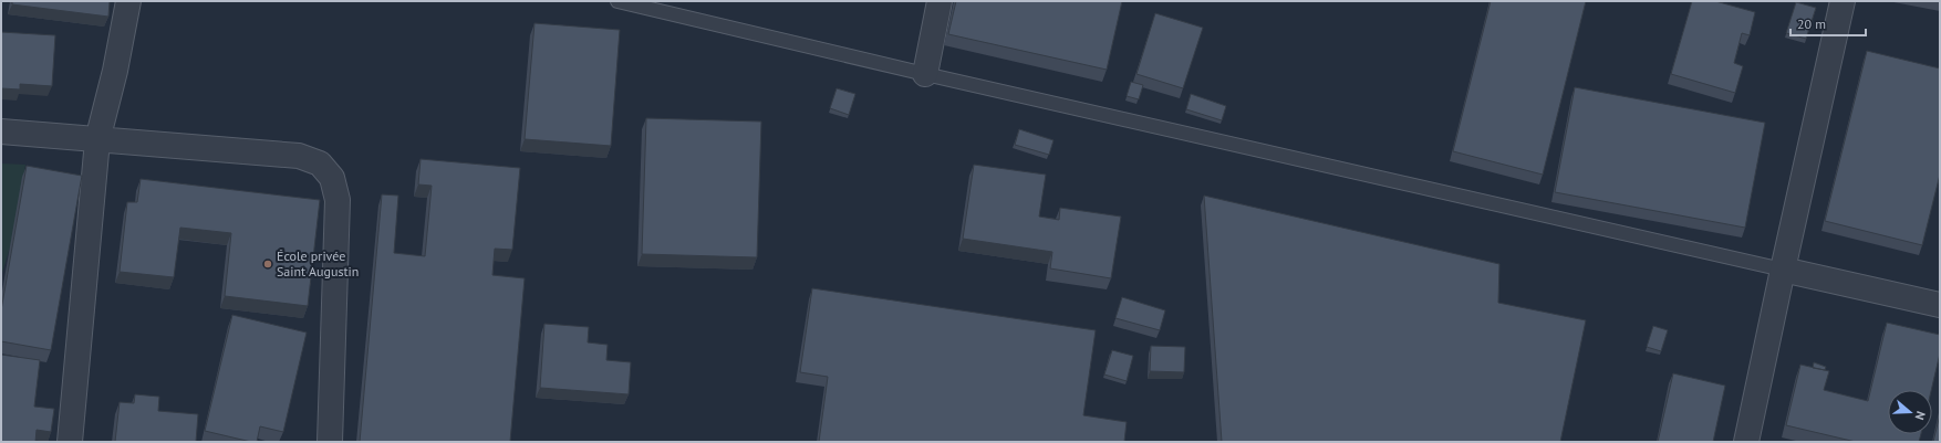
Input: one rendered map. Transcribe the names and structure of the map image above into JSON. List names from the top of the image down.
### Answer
{
  "places": ["École privée Saint Augustin"],
  "scale_bar": "20 m",
  "north": "right"
}
